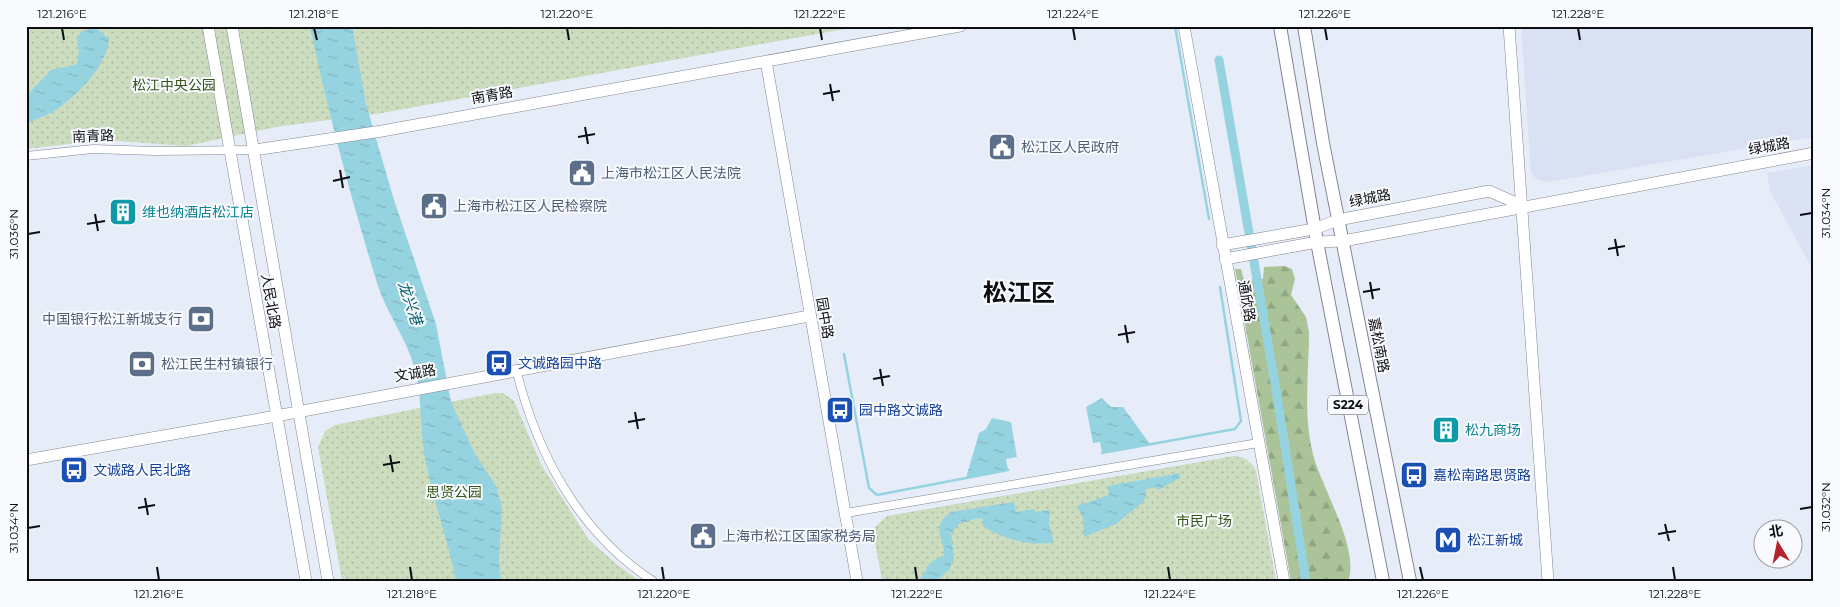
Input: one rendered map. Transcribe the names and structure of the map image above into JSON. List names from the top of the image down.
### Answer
{
  "streets": {
    "main road": ["嘉松南路", "S224"],
    "street": [
      "南青路",
      "绿城路",
      "人民北路",
      "通欣路",
      "园中路",
      "文诚路"
    ]
  },
  "crossings": [
    ["南青路", "人民北路"],
    ["南青路", "园中路"],
    ["绿城路", "通欣路"],
    ["绿城路", "嘉松南路"],
    ["绿城路", "S224"],
    ["人民北路", "文诚路"],
    ["园中路", "文诚路"]
  ],
  "districts": ["松江区"],
  "water": ["龙兴港"],
  "parks": ["松江中央公园", "思贤公园", "市民广场"],
  "places": {
    "public building": [
      "松江区人民政府",
      "上海市松江区人民法院",
      "上海市松江区人民检察院",
      "上海市松江区国家税务局"
    ],
    "building": ["维也纳酒店松江店", "松九商场"],
    "bank": ["中国银行松江新城支行", "松江民生村镇银行"],
    "bus stop": [
      "文诚路园中路",
      "园中路文诚路",
      "文诚路人民北路",
      "嘉松南路思贤路"
    ],
    "metro station": ["松江新城"]
  },
  "north": "top",
  "coordinates": [
    "121.216°E",
    "121.218°E",
    "121.220°E",
    "121.222°E",
    "121.224°E",
    "121.226°E",
    "121.228°E",
    "31.034°N",
    "31.036°N",
    "31.032°N"
  ]
}
